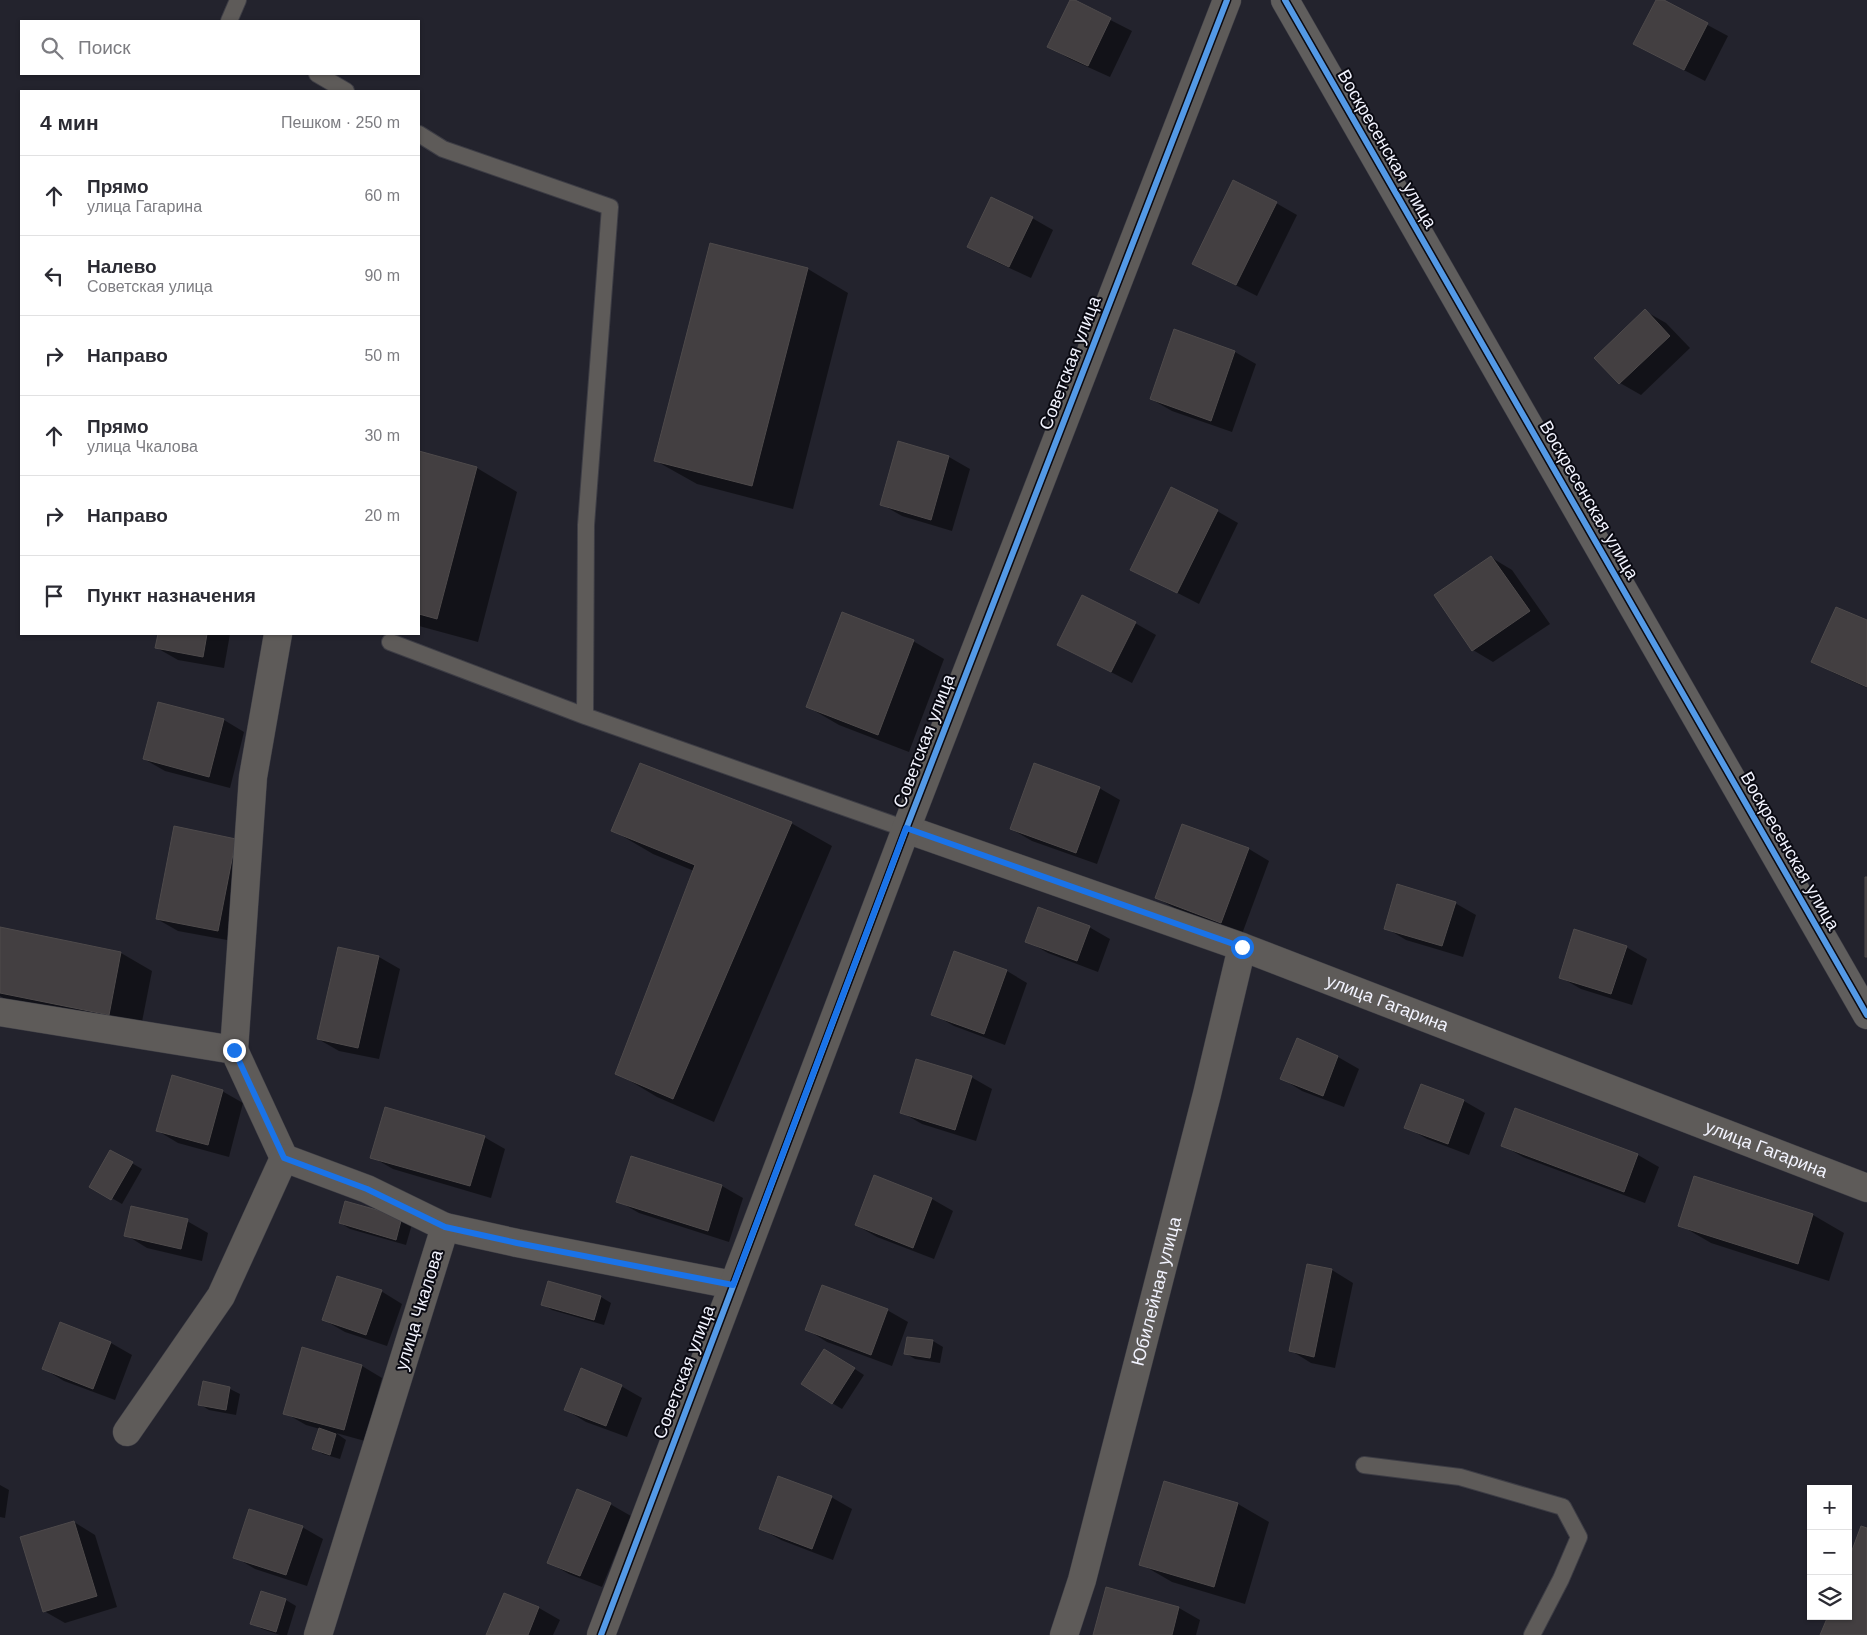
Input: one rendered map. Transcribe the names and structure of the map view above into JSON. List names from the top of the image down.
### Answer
{
  "streets": {
    "street": [
      "Воскресенская улица",
      "Советская улица",
      "улица Гагарина",
      "Юбилейная улица",
      "улица Чкалова"
    ]
  },
  "crossings": [
    ["Советская улица", "улица Гагарина"],
    ["улица Гагарина", "Юбилейная улица"]
  ],
  "page": {
    "search": "Поиск",
    "heading": ["4 мин", "Пешком · 250 m"],
    "list": [
      ["Прямо", "улица Гагарина", "60 m"],
      ["Налево", "Советская улица", "90 m"],
      ["Направо", "50 m"],
      ["Прямо", "улица Чкалова", "30 m"],
      ["Направо", "20 m"],
      "Пункт назначения"
    ],
    "map_buttons": ["+", "−"]
  }
}
